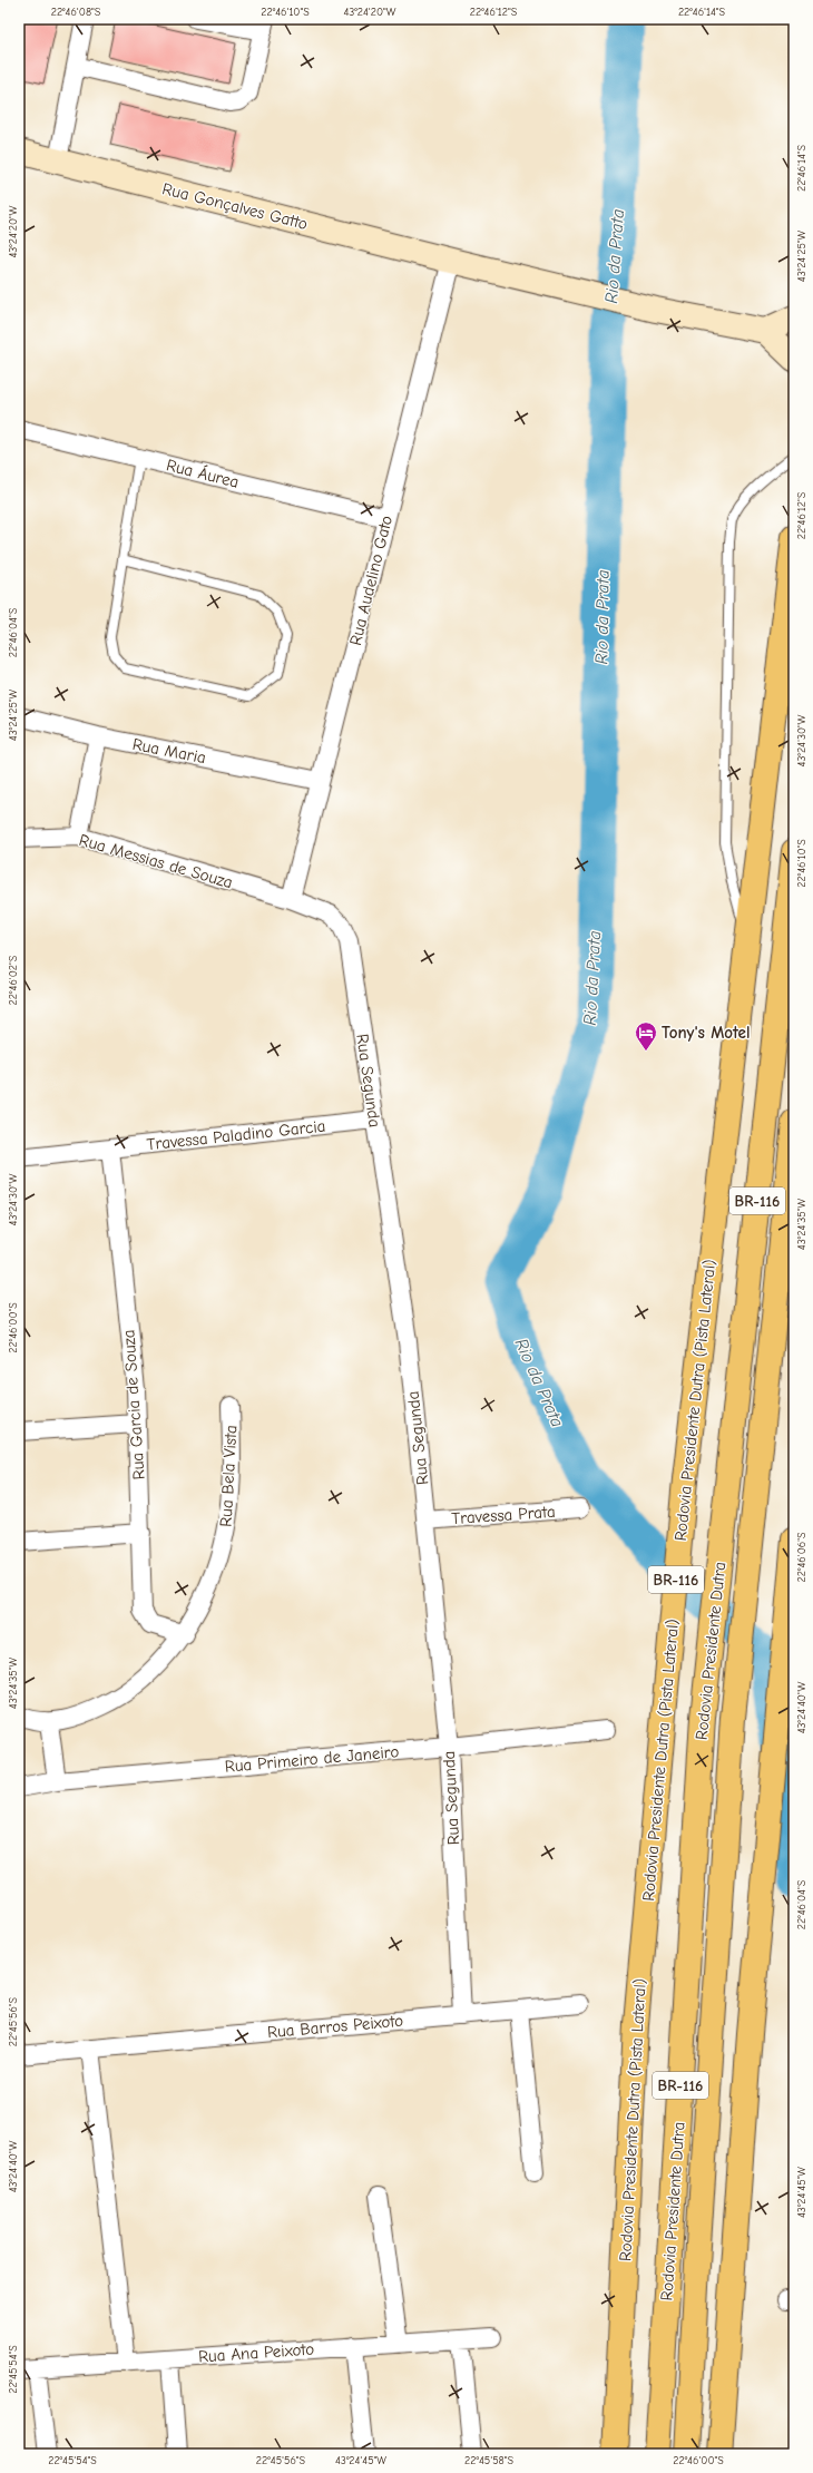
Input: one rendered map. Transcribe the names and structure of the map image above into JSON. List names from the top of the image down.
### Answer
{
  "streets": {
    "highway": ["BR-116", "Rodovia Presidente Dutra (Pista Lateral)", "Rodovia Presidente Dutra"],
    "street": [
      "Rua Gonçalves Gatto",
      "Rua Áurea",
      "Rua Audelino Gato",
      "Rua Maria",
      "Rua Messias de Souza",
      "Rua Segunda",
      "Travessa Paladino Garcia",
      "Rua Garcia de Souza",
      "Rua Bela Vista",
      "Travessa Prata",
      "Rua Primeiro de Janeiro",
      "Rua Barros Peixoto",
      "Rua Ana Peixoto"
    ]
  },
  "crossings": [
    ["Rua Gonçalves Gatto", "Rua Audelino Gato"],
    ["Rua Áurea", "Rua Audelino Gato"],
    ["Rua Audelino Gato", "Rua Maria"],
    ["Rua Audelino Gato", "Rua Messias de Souza"],
    ["Rua Audelino Gato", "Rua Segunda"],
    ["Rua Messias de Souza", "Rua Segunda"],
    ["Rua Segunda", "Travessa Paladino Garcia"],
    ["Rua Segunda", "Travessa Prata"],
    ["Rua Segunda", "Rua Primeiro de Janeiro"],
    ["Rua Segunda", "Rua Barros Peixoto"],
    ["Travessa Paladino Garcia", "Rua Garcia de Souza"],
    ["Rua Garcia de Souza", "Rua Bela Vista"]
  ],
  "water": ["Rio da Prata"],
  "places": {
    "hotel": ["Tony's Motel"]
  },
  "coordinates": [
    "22°46'08\"S",
    "22°46'10\"S",
    "43°24'20\"W",
    "22°46'12\"S",
    "22°46'14\"S",
    "43°24'25\"W",
    "22°46'04\"S",
    "43°24'30\"W",
    "22°46'02\"S",
    "43°24'35\"W",
    "22°46'00\"S",
    "22°46'06\"S",
    "43°24'40\"W",
    "22°45'56\"S",
    "43°24'45\"W",
    "22°45'54\"S",
    "22°45'58\"S"
  ]
}
